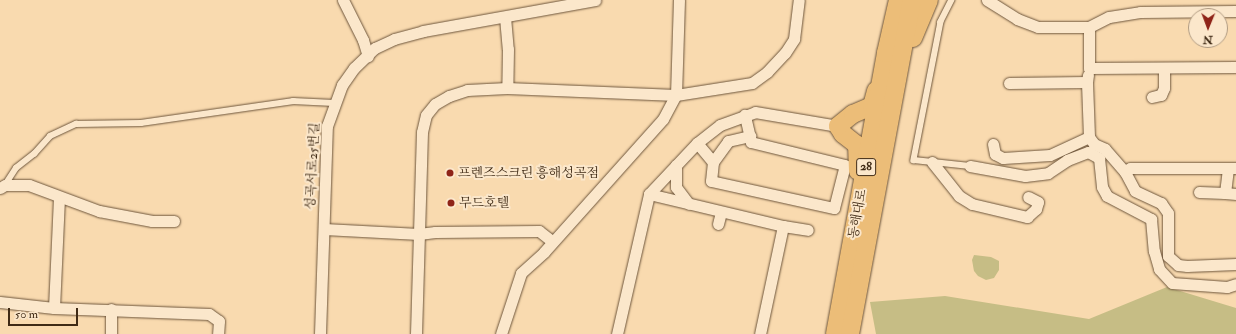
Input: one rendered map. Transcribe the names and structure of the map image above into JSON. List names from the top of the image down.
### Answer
{
  "streets": {
    "main road": ["28", "동해대로"],
    "street": ["성곡서로25번길"]
  },
  "places": ["프렌즈스크린 흥해성곡점", "무드호텔"],
  "scale_bar": "50 m",
  "north": "bottom"
}
